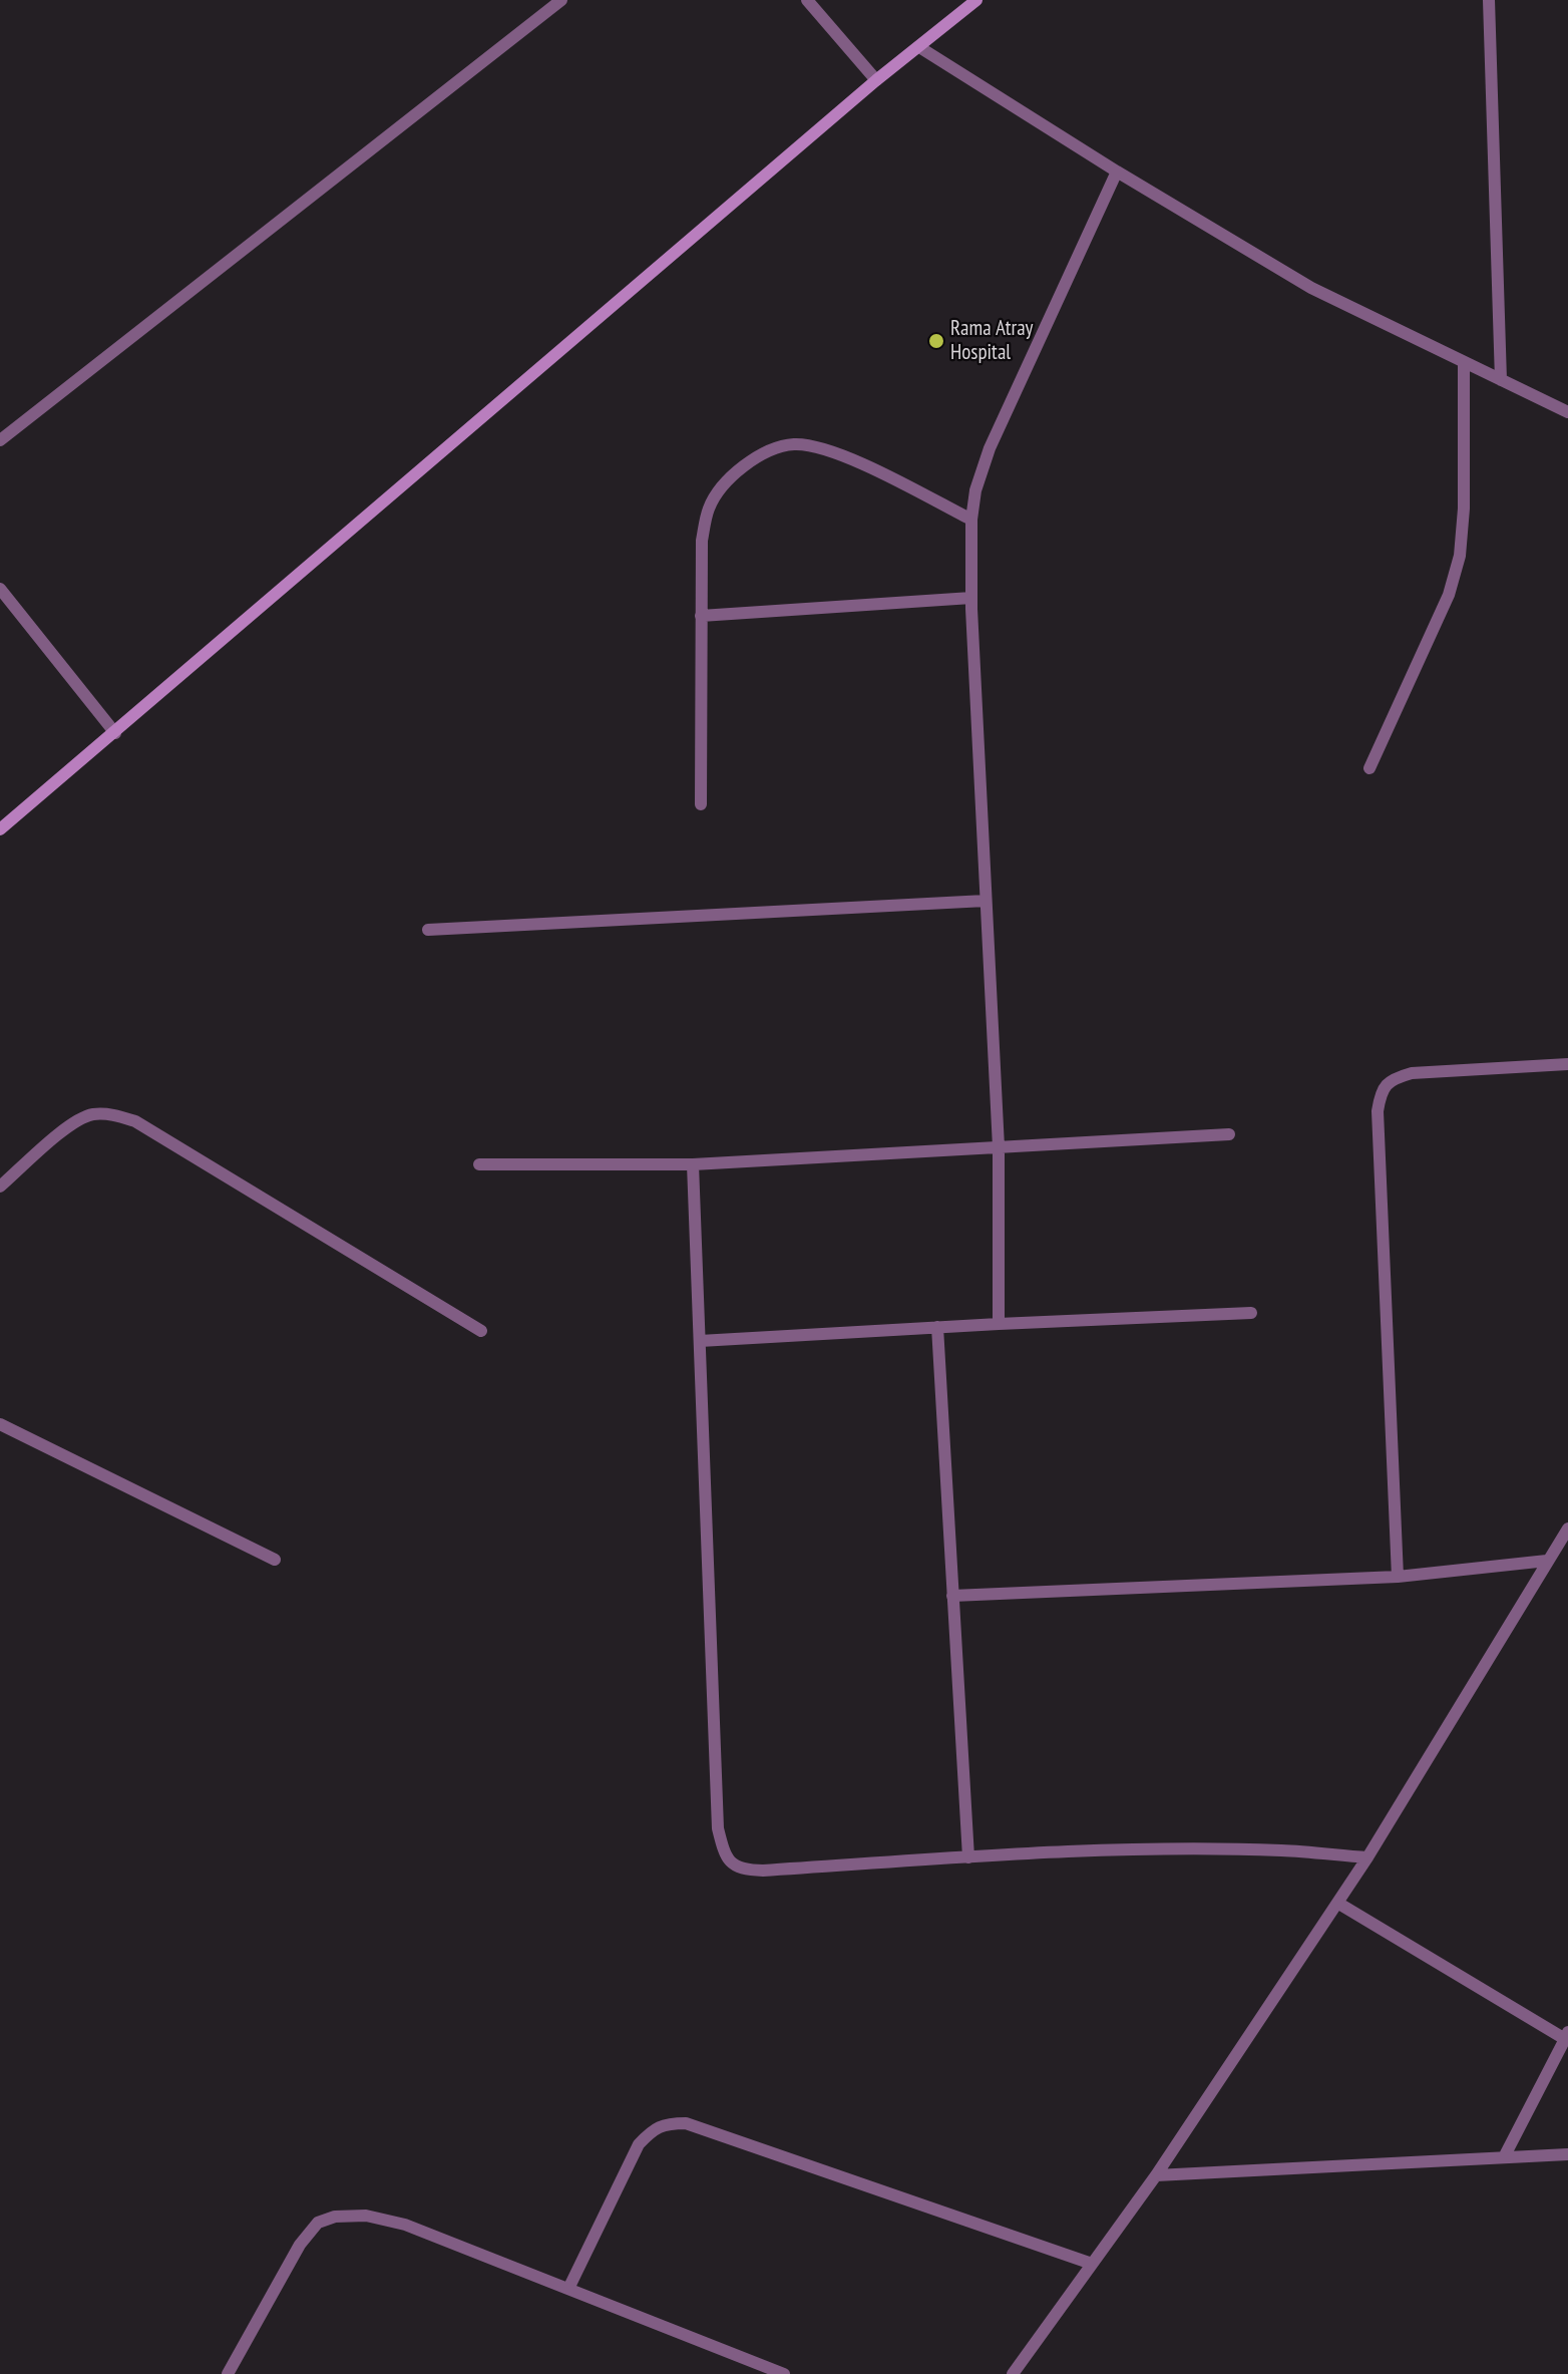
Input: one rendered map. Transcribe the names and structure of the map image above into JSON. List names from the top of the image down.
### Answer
{
  "places": ["Rama Atray Hospital"]
}
